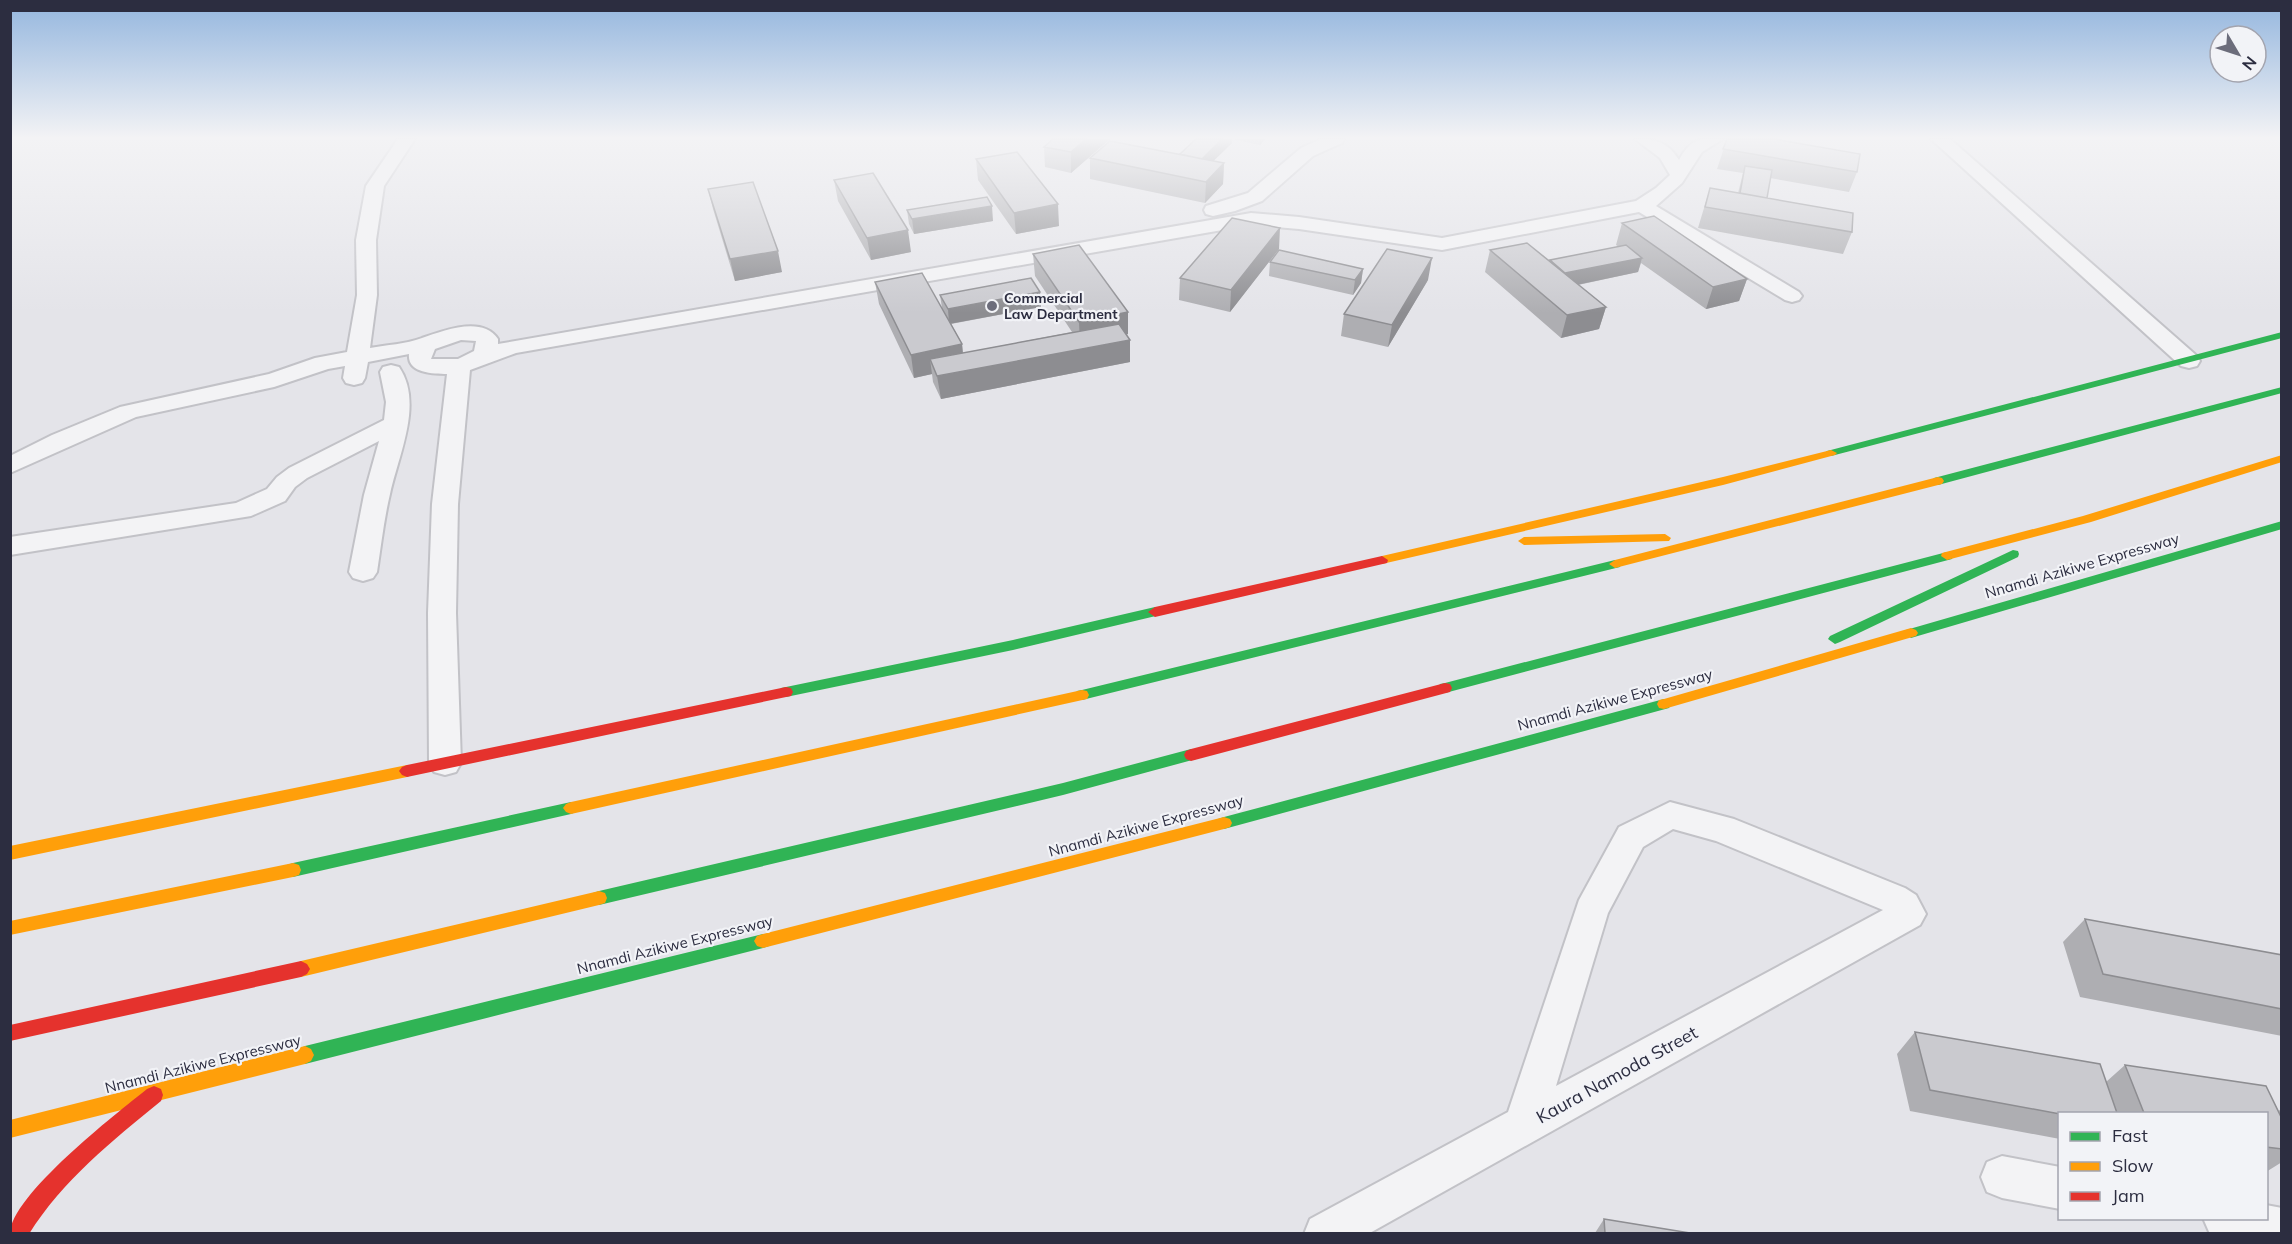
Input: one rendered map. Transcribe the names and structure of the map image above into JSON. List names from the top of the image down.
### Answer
{
  "streets": {
    "main road": ["Nnamdi Azikiwe Expressway"],
    "street": ["Kaura Namoda Street"]
  },
  "places": ["Commercial Law Department"],
  "legend": ["Fast", "Slow", "Jam"],
  "north": "bottom right"
}
